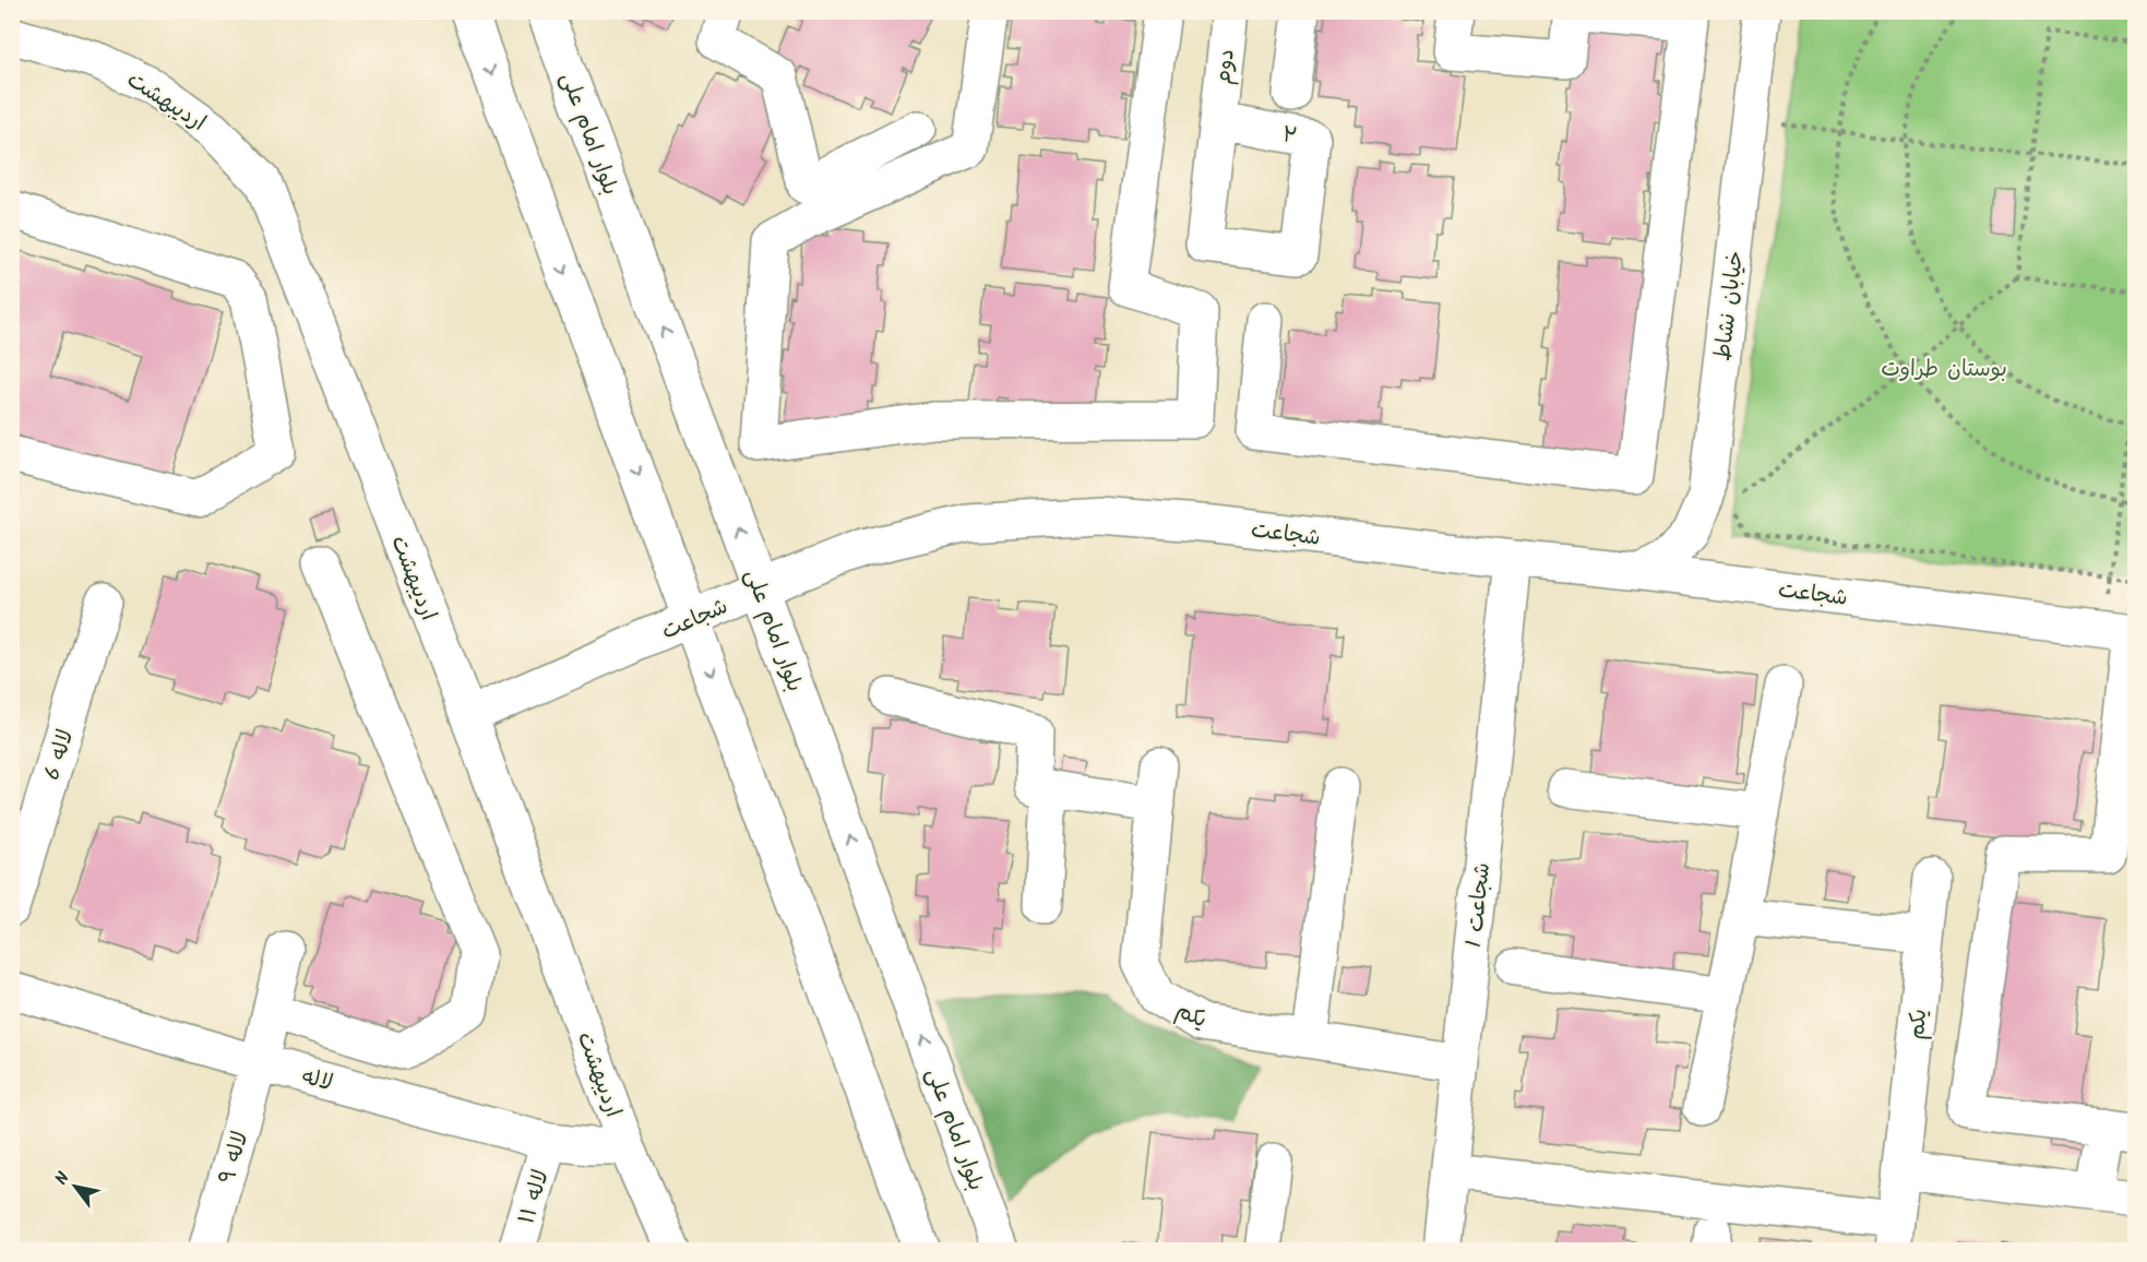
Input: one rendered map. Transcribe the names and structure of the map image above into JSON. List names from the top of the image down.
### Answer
{
  "streets": {
    "street": [
      "دوم",
      "اردیبهشت",
      "بلوار امام علی",
      "خیابان نشاط",
      "شجاعت",
      "لاله 6",
      "شجاعت 1",
      "یکم",
      "لاله",
      "لاله ۹",
      "لاله ۱۱"
    ]
  },
  "crossings": [
    ["اردیبهشت", "شجاعت"],
    ["اردیبهشت", "لاله"],
    ["بلوار امام علی", "شجاعت"],
    ["خیابان نشاط", "شجاعت"],
    ["شجاعت", "شجاعت 1"],
    ["شجاعت 1", "یکم"],
    ["لاله", "لاله ۹"],
    ["لاله", "لاله ۱۱"]
  ],
  "parks": ["بوستان طراوت"],
  "north": "top left"
}
